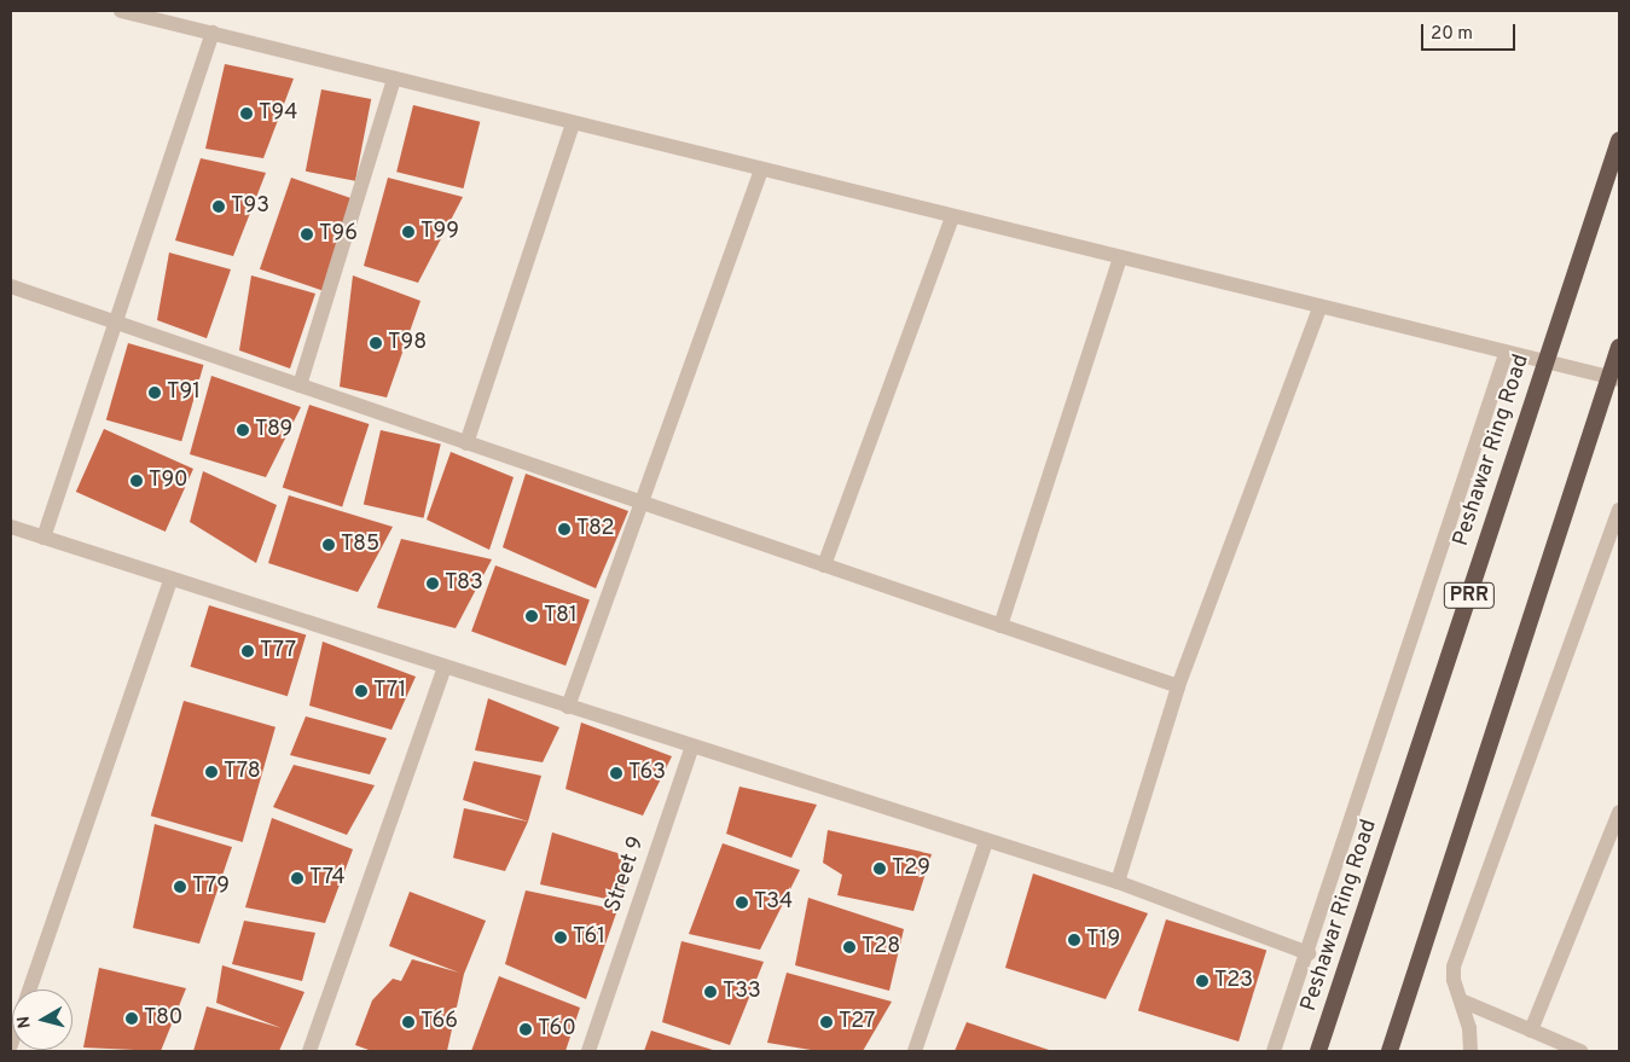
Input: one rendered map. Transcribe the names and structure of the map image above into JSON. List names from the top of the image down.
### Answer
{
  "streets": {
    "highway": ["Peshawar Ring Road", "PRR"],
    "street": ["Street 9"]
  },
  "places": [
    "T94",
    "T93",
    "T99",
    "T96",
    "T98",
    "T91",
    "T89",
    "T90",
    "T82",
    "T85",
    "T83",
    "T81",
    "T77",
    "T71",
    "T78",
    "T63",
    "T29",
    "T74",
    "T79",
    "T34",
    "T61",
    "T19",
    "T28",
    "T23",
    "T33",
    "T80",
    "T66",
    "T27",
    "T60"
  ],
  "scale_bar": "20 m",
  "north": "left"
}
